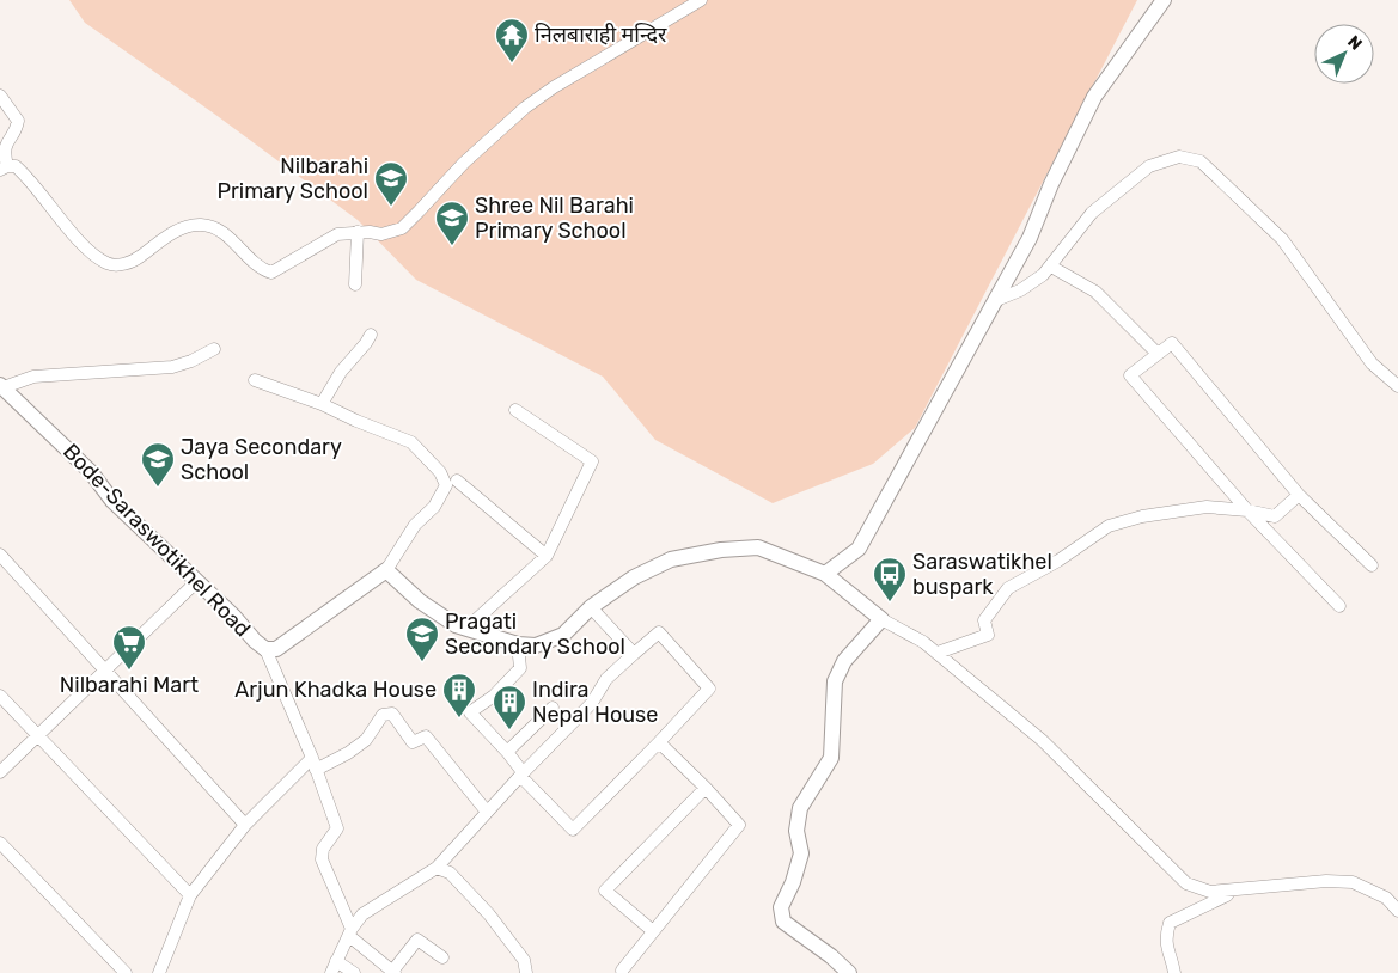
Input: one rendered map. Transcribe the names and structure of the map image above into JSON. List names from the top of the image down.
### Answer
{
  "streets": {
    "street": ["Bode-Saraswotikhel Road"]
  },
  "places": {
    "temple": ["निलबाराही मन्दिर"],
    "school or university": [
      "Nilbarahi Primary School",
      "Shree Nil Barahi Primary School",
      "Jaya Secondary School",
      "Pragati Secondary School"
    ],
    "bus stop": ["Saraswatikhel buspark"],
    "supermarket": ["Nilbarahi Mart"],
    "building": ["Arjun Khadka House", "Indira Nepal House"]
  },
  "north": "top right"
}
